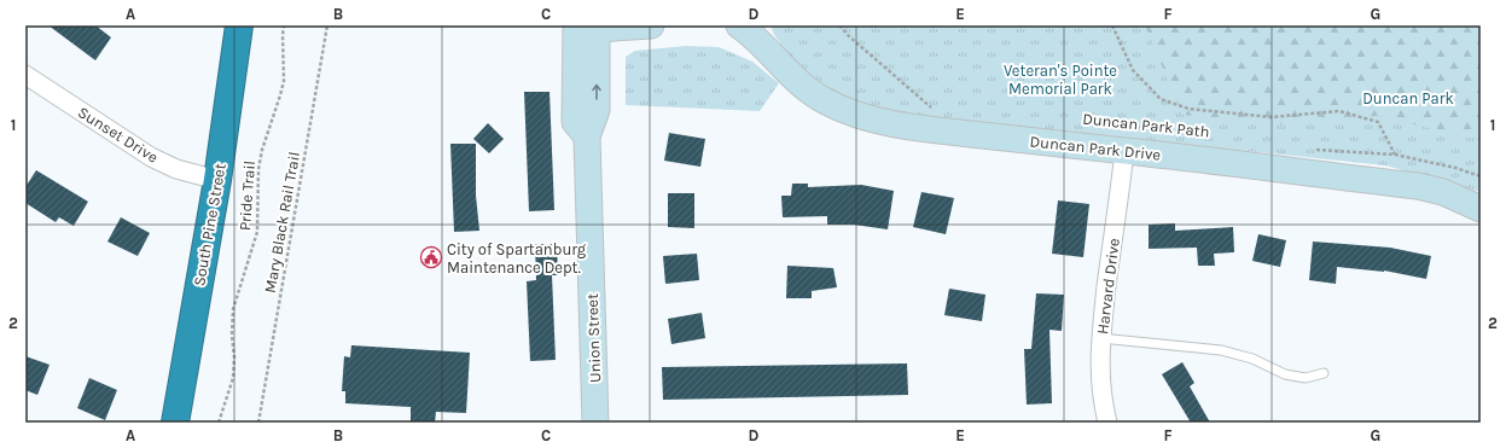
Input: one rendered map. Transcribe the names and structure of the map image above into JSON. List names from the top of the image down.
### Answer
{
  "streets": {
    "highway": ["South Pine Street"],
    "street": [
      "Sunset Drive",
      "Duncan Park Drive",
      "Harvard Drive",
      "Union Street"
    ],
    "path": ["Pride Trail", "Mary Black Rail Trail"]
  },
  "crossings": [
    ["Sunset Drive", "South Pine Street"],
    ["Duncan Park Drive", "Harvard Drive"]
  ],
  "parks": ["Veteran's Pointe Memorial Park", "Duncan Park"],
  "places": {
    "public building": ["City of Spartanburg Maintenance Dept."]
  },
  "grid": {
    "columns": [
      "A",
      "B",
      "C",
      "D",
      "E",
      "F",
      "G"
    ],
    "rows": ["1", "2"]
  }
}
